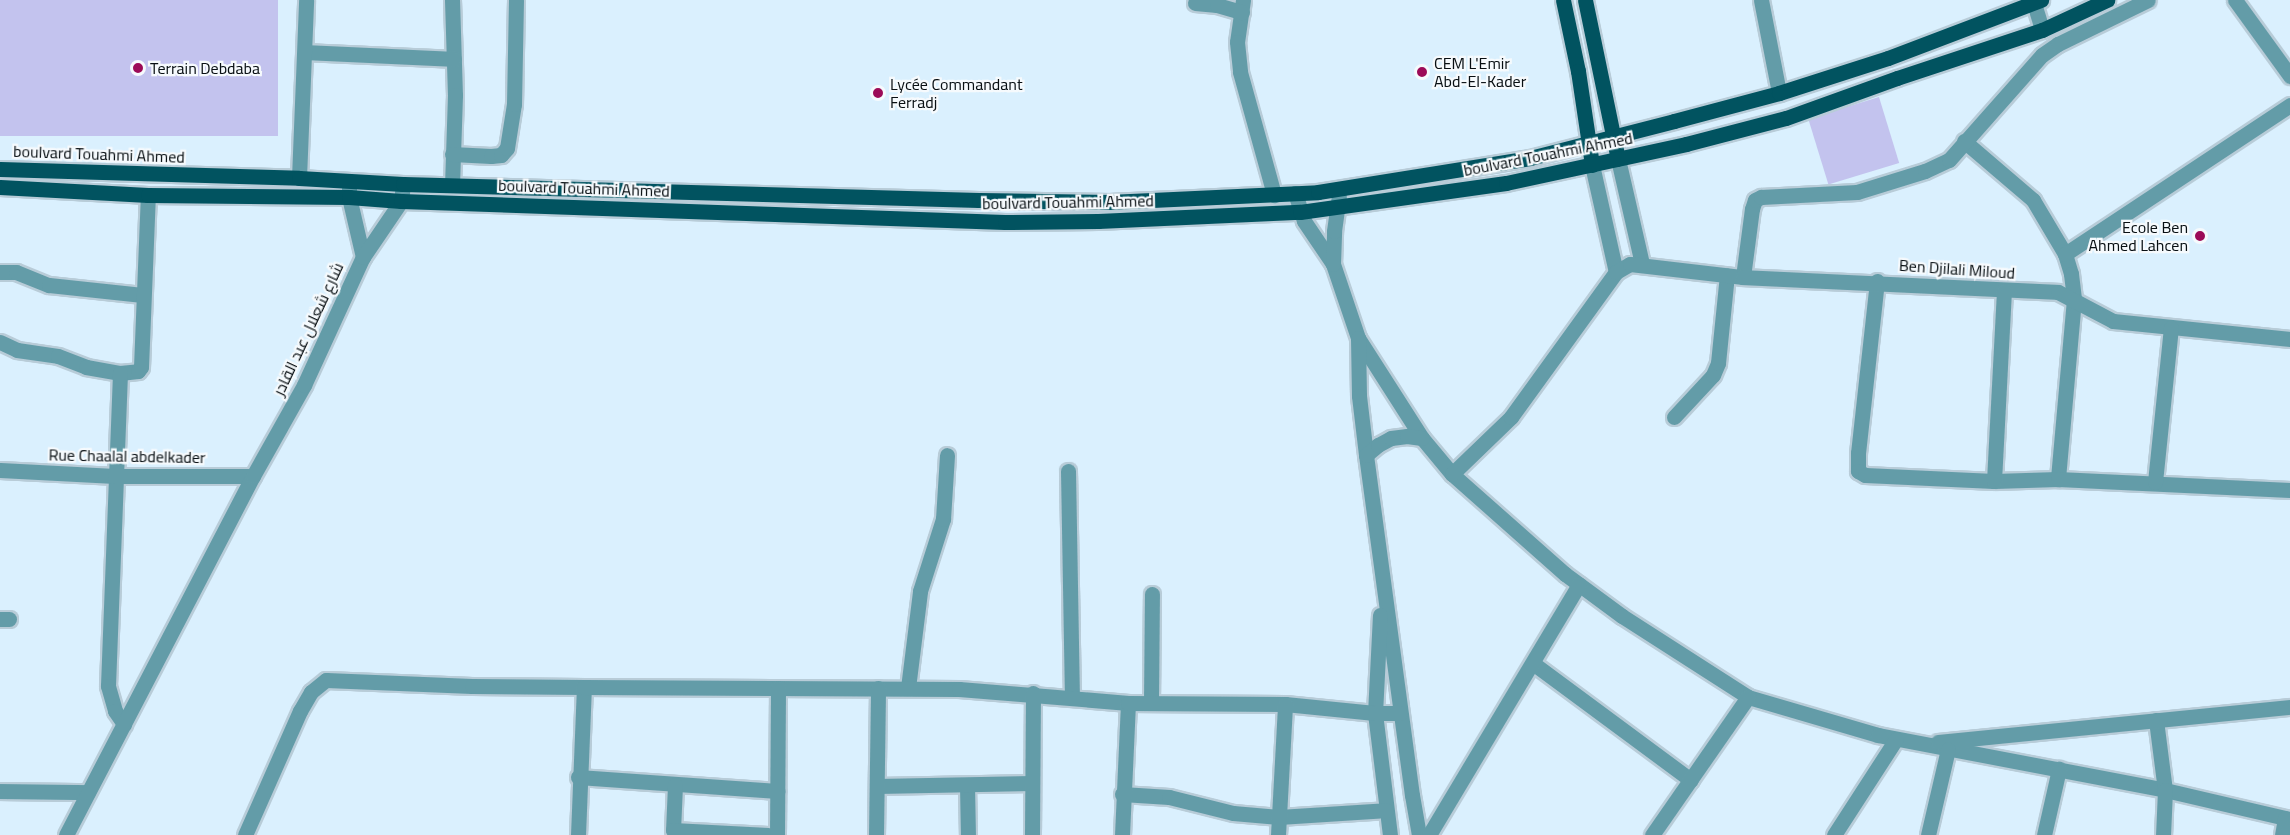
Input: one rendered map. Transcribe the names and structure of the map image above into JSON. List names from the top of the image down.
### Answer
{
  "streets": {
    "main road": ["boulvard Touahmi Ahmed"],
    "street": ["Ben Djilali Miloud", "شارع شعلال عبد القادر", "Rue Chaalal abdelkader"]
  },
  "crossings": [
    ["boulvard Touahmi Ahmed", "شارع شعلال عبد القادر"],
    ["شارع شعلال عبد القادر", "Rue Chaalal abdelkader"]
  ],
  "places": [
    "Terrain Debdaba",
    "CEM L'Emir Abd-El-Kader",
    "Lycée Commandant Ferradj",
    "Ecole Ben Ahmed Lahcen"
  ]
}
